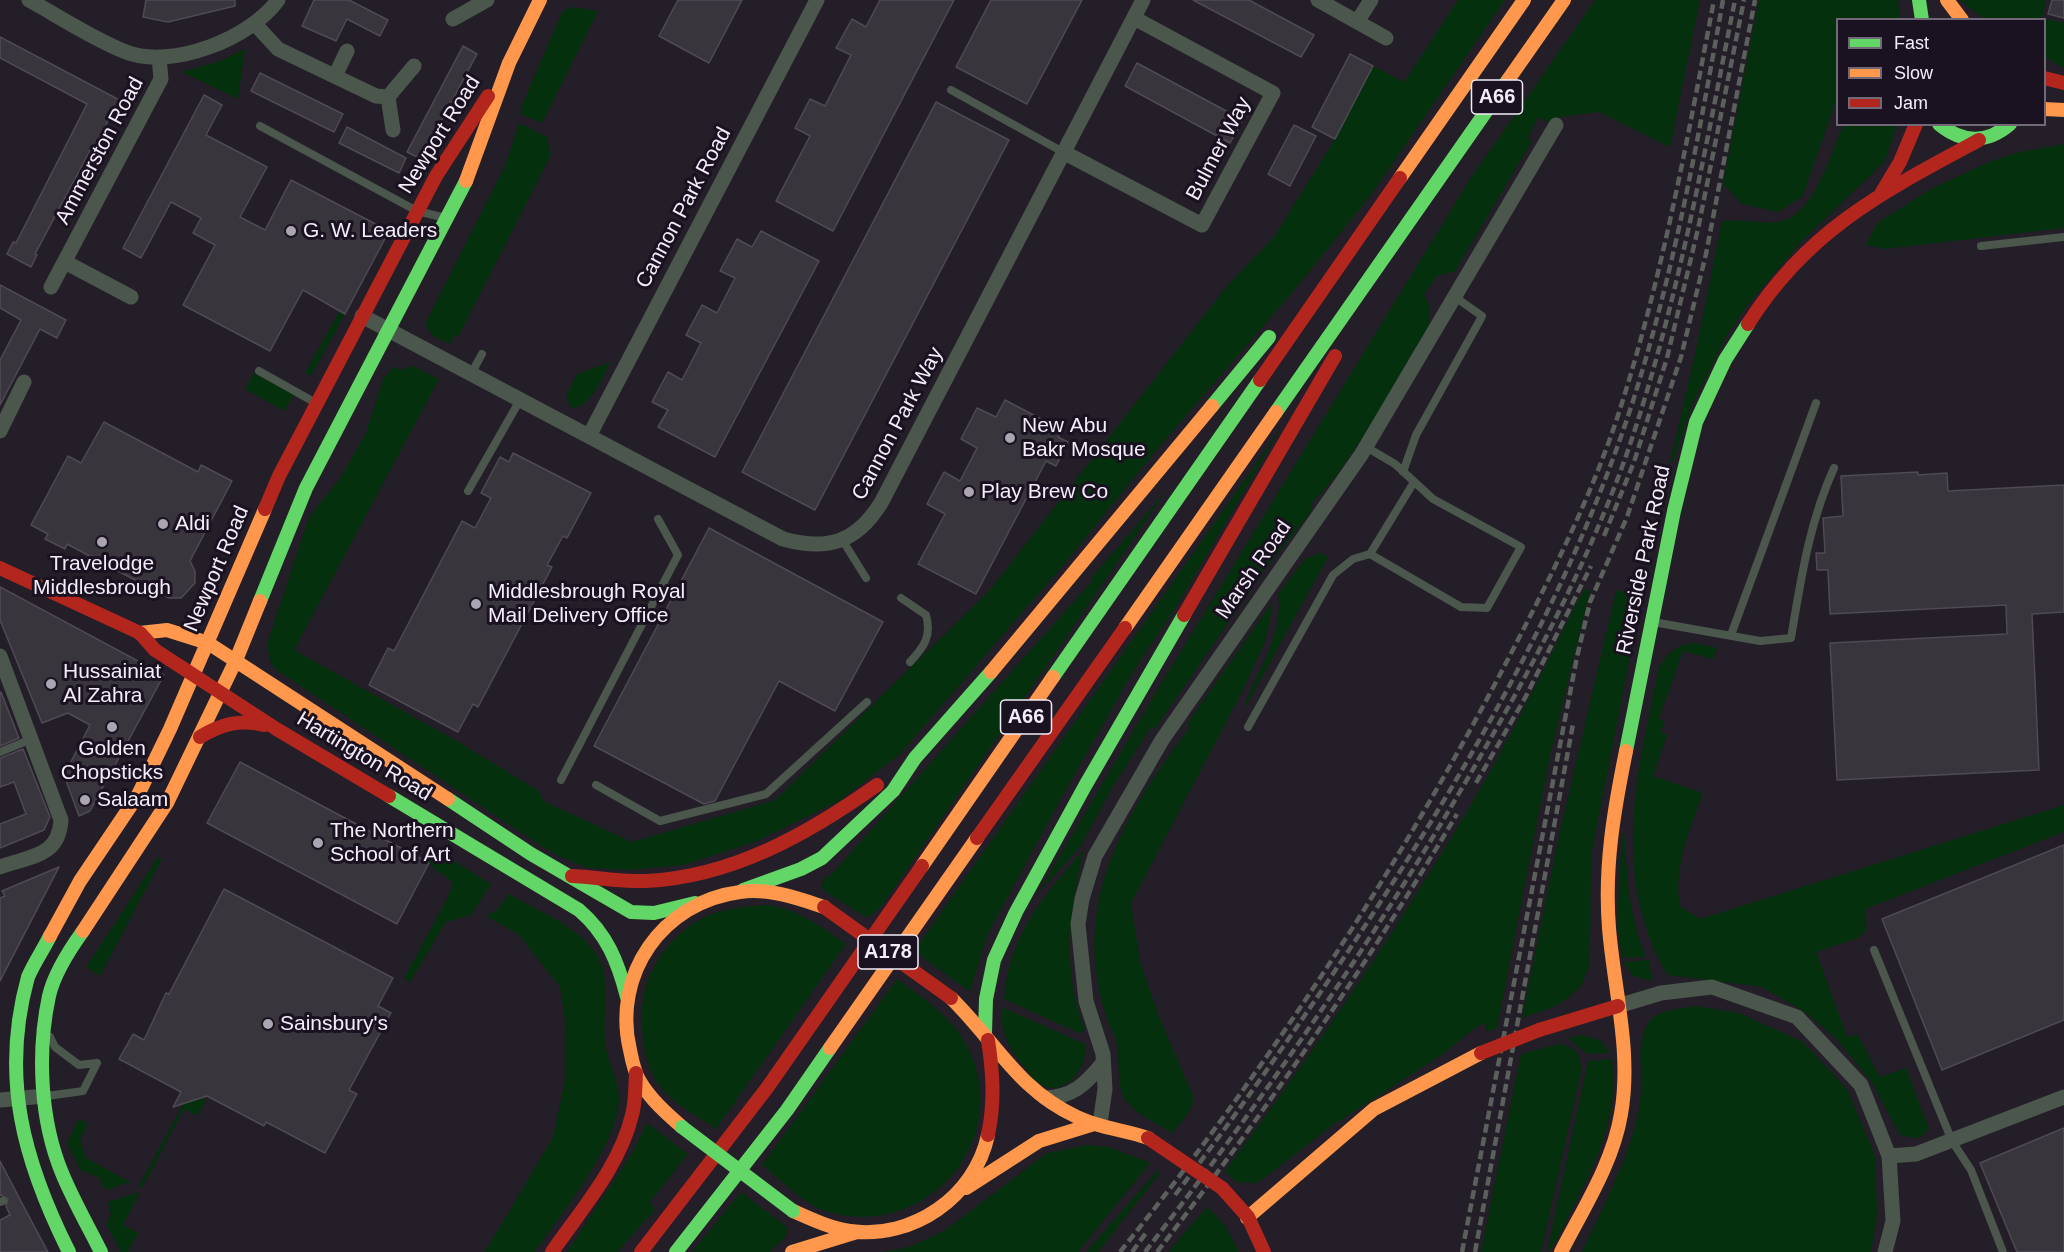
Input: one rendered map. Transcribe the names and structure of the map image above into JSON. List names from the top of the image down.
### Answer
{
  "streets": {
    "main road": [
      "A66",
      "Newport Road",
      "Riverside Park Road",
      "Hartington Road",
      "A178"
    ],
    "street": [
      "Bulmer Way",
      "Ammerston Road",
      "Cannon Park Road",
      "Cannon Park Way",
      "Marsh Road"
    ]
  },
  "crossings": [
    ["A66", "A178"],
    ["Newport Road", "Cannon Park Way"],
    ["Newport Road", "Hartington Road"],
    ["Bulmer Way", "Cannon Park Way"],
    ["Cannon Park Road", "Cannon Park Way"],
    ["Marsh Road", "A178"],
    ["Hartington Road", "A178"]
  ],
  "places": [
    "G. W. Leaders",
    "New Abu Bakr Mosque",
    "Play Brew Co",
    "Aldi",
    "Travelodge Middlesbrough",
    "Middlesbrough Royal Mail Delivery Office",
    "Hussainiat Al Zahra",
    "Golden Chopsticks",
    "Salaam",
    "The Northern School of Art",
    "Sainsbury's"
  ],
  "legend": ["Fast", "Slow", "Jam"]
}
